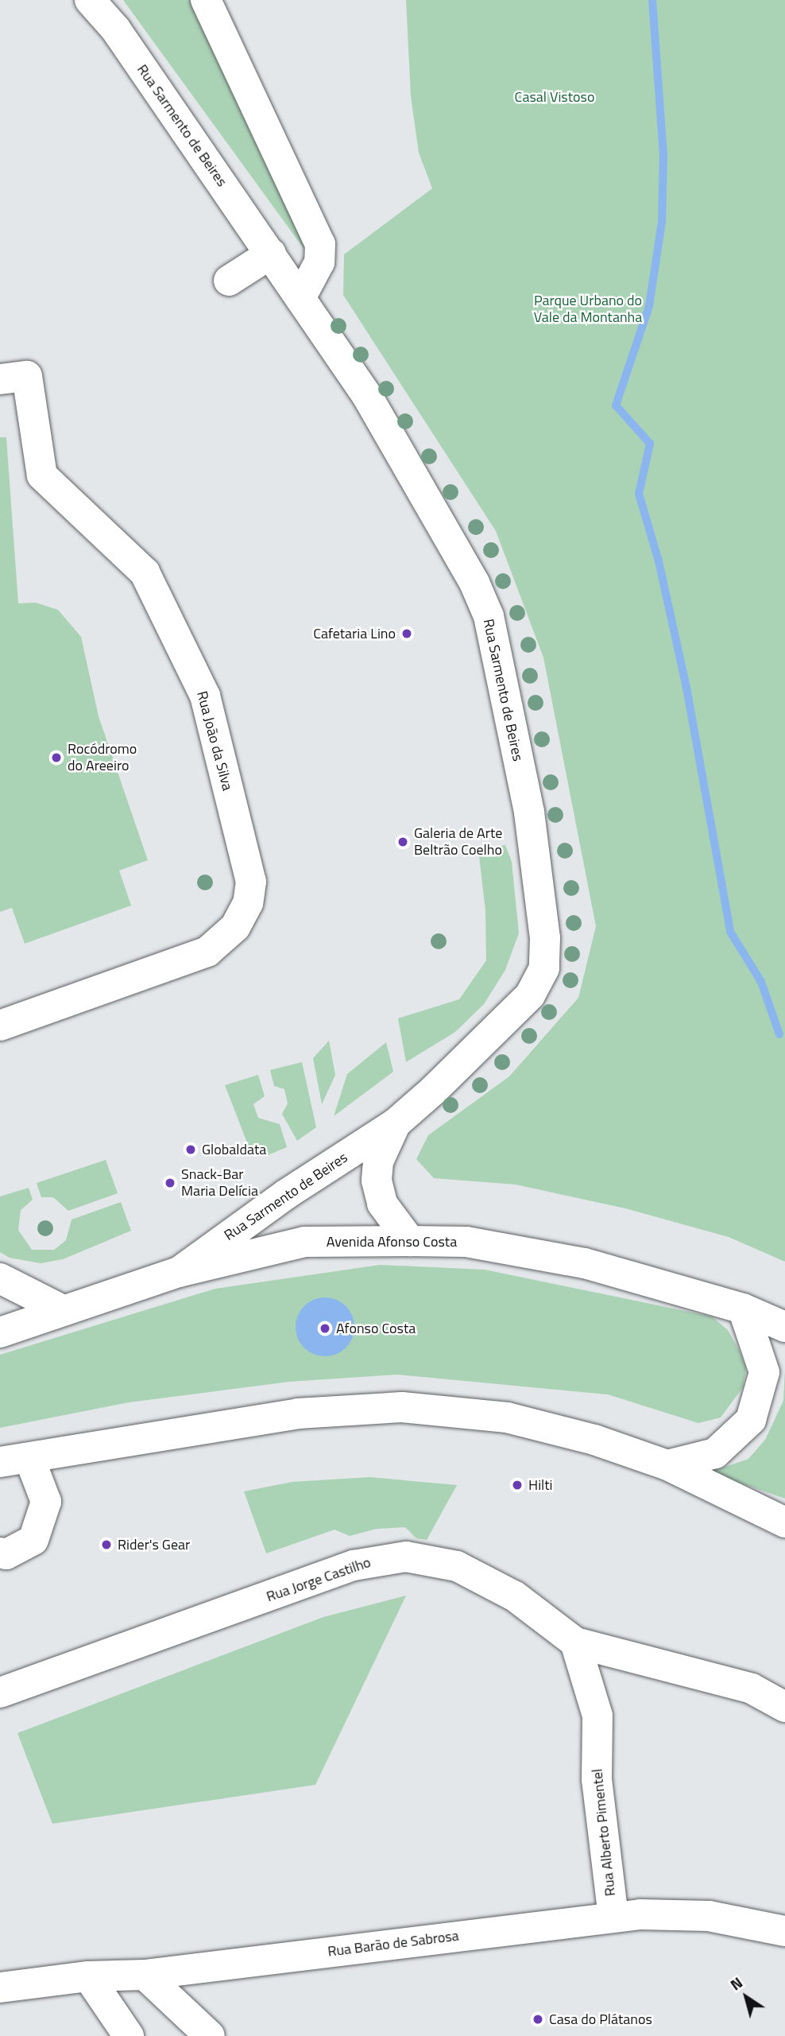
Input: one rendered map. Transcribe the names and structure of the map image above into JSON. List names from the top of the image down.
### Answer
{
  "streets": {
    "street": [
      "Rua Sarmento de Beires",
      "Rua João da Silva",
      "Avenida Afonso Costa",
      "Rua Jorge Castilho",
      "Rua Alberto Pimentel",
      "Rua Barão de Sabrosa"
    ]
  },
  "crossings": [
    ["Rua Sarmento de Beires", "Avenida Afonso Costa"],
    ["Rua Jorge Castilho", "Rua Alberto Pimentel"],
    ["Rua Alberto Pimentel", "Rua Barão de Sabrosa"]
  ],
  "parks": ["Casal Vistoso", "Parque Urbano do Vale da Montanha"],
  "places": [
    "Cafetaria Lino",
    "Rocódromo do Areeiro",
    "Galeria de Arte Beltrão Coelho",
    "Globaldata",
    "Snack-Bar Maria Delícia",
    "Afonso Costa",
    "Hilti",
    "Rider's Gear",
    "Casa do Plátanos"
  ],
  "north": "top left"
}
